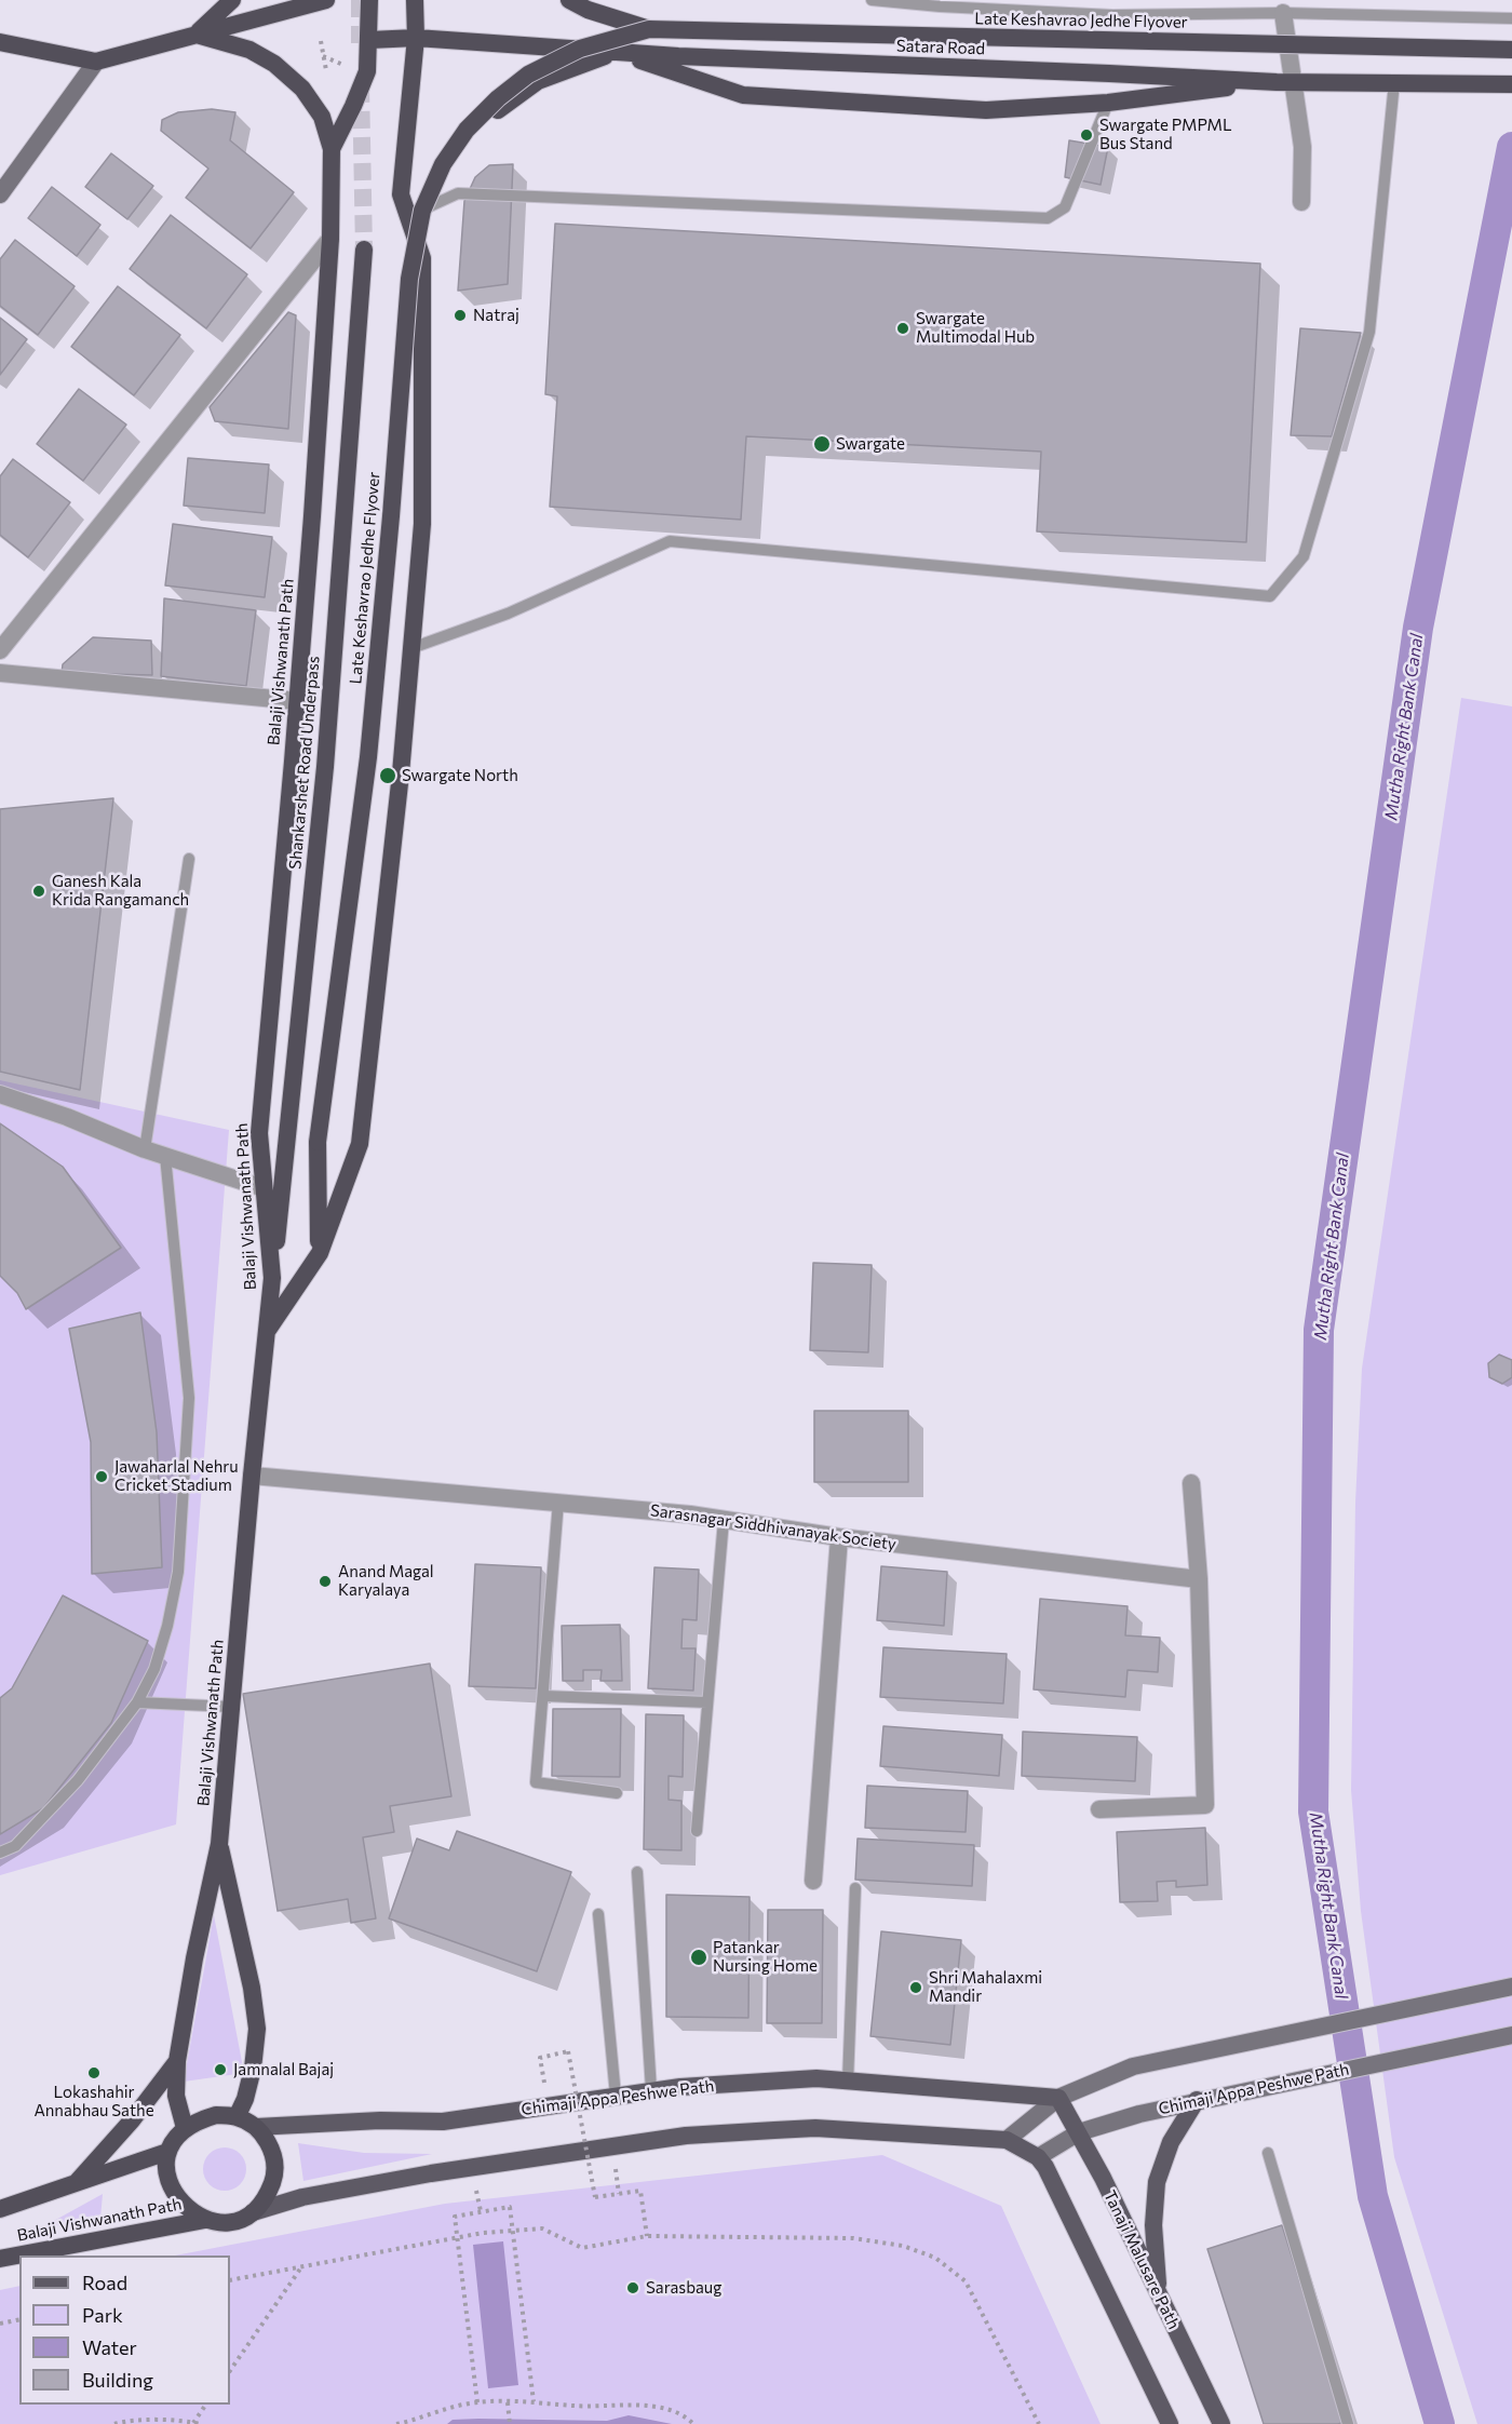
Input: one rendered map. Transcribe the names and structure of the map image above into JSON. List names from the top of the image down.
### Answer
{
  "streets": {
    "highway": [
      "Late Keshavrao Jedhe Flyover",
      "Satara Road",
      "Balaji Vishwanath Path",
      "Shankarshet Road Underpass"
    ],
    "main road": ["Chimaji Appa Peshwe Path", "Tanaji Malusare Path"],
    "street": ["Sarasnagar Siddhivanayak Society"]
  },
  "crossings": [
    ["Late Keshavrao Jedhe Flyover", "Balaji Vishwanath Path"],
    ["Satara Road", "Balaji Vishwanath Path"],
    ["Balaji Vishwanath Path", "Shankarshet Road Underpass"],
    ["Balaji Vishwanath Path", "Sarasnagar Siddhivanayak Society"],
    ["Balaji Vishwanath Path", "Chimaji Appa Peshwe Path"],
    ["Chimaji Appa Peshwe Path", "Tanaji Malusare Path"]
  ],
  "water": ["Mutha Right Bank Canal"],
  "places": [
    "Swargate PMPML Bus Stand",
    "Natraj",
    "Swargate Multimodal Hub",
    "Swargate",
    "Swargate North",
    "Ganesh Kala Krida Rangamanch",
    "Jawaharlal Nehru Cricket Stadium",
    "Anand Magal Karyalaya",
    "Patankar Nursing Home",
    "Shri Mahalaxmi Mandir",
    "Jamnalal Bajaj",
    "Lokashahir Annabhau Sathe",
    "Sarasbaug"
  ],
  "legend": [
    "Road",
    "Park",
    "Water",
    "Building"
  ]
}
